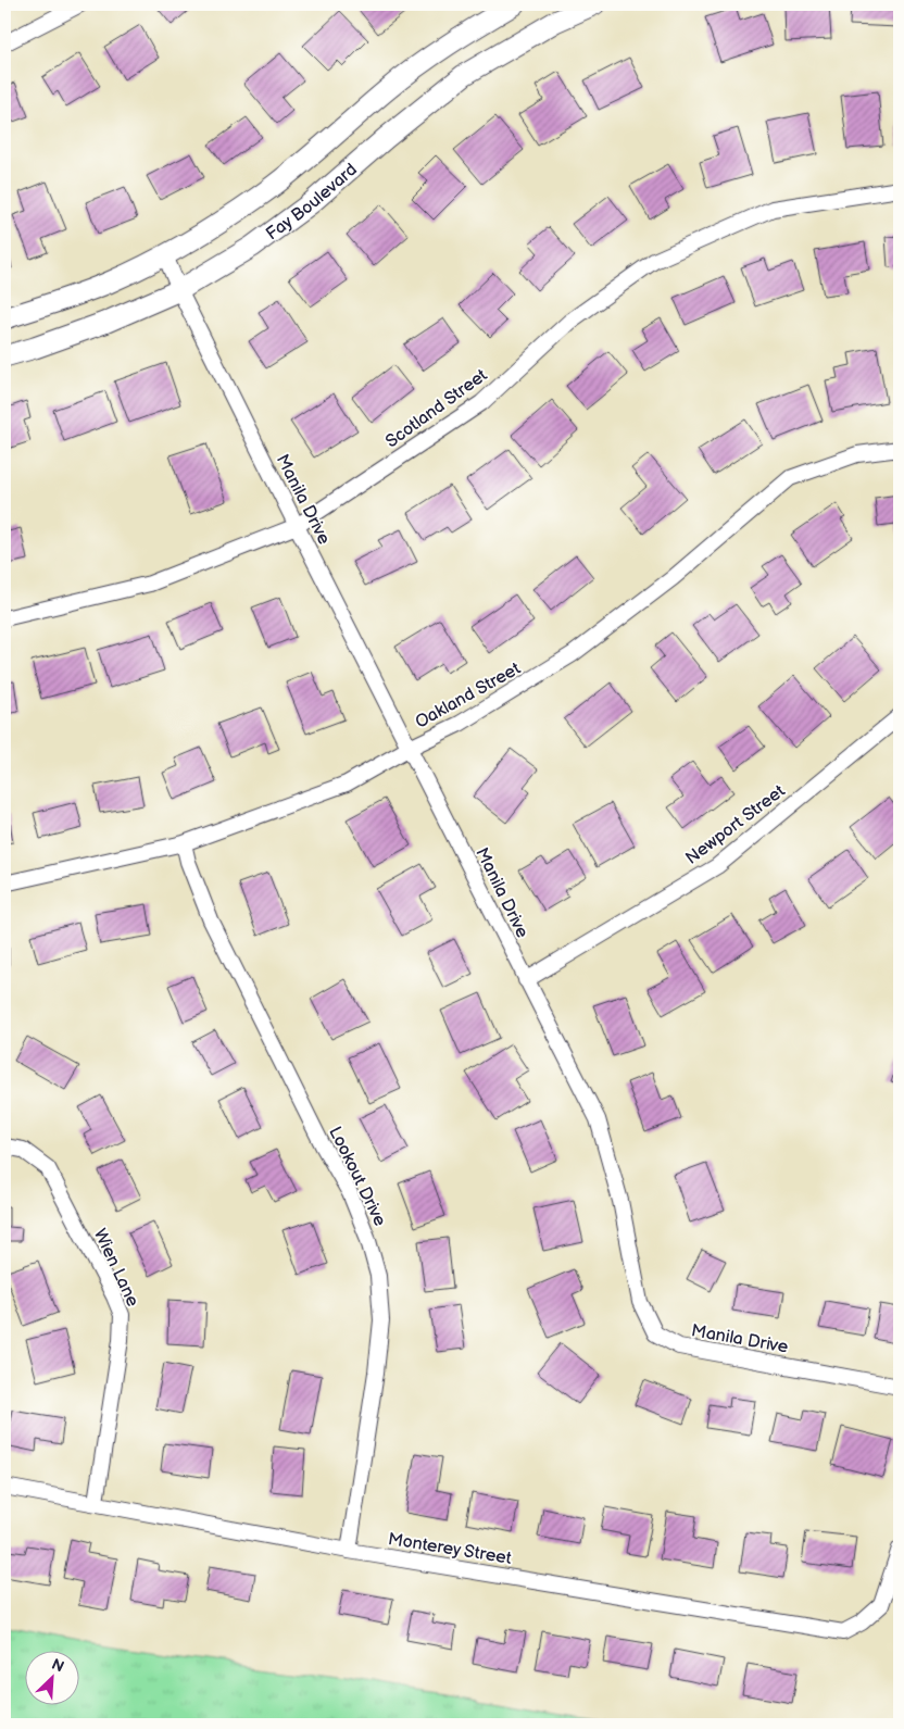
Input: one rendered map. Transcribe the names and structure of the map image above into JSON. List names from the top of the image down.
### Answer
{
  "streets": {
    "main road": ["Fay Boulevard"],
    "street": [
      "Scotland Street",
      "Manila Drive",
      "Oakland Street",
      "Newport Street",
      "Lookout Drive",
      "Wien Lane",
      "Monterey Street"
    ]
  },
  "crossings": [
    ["Fay Boulevard", "Manila Drive"],
    ["Scotland Street", "Manila Drive"],
    ["Manila Drive", "Oakland Street"],
    ["Manila Drive", "Newport Street"],
    ["Oakland Street", "Lookout Drive"],
    ["Lookout Drive", "Monterey Street"],
    ["Wien Lane", "Monterey Street"]
  ],
  "north": "top right"
}
